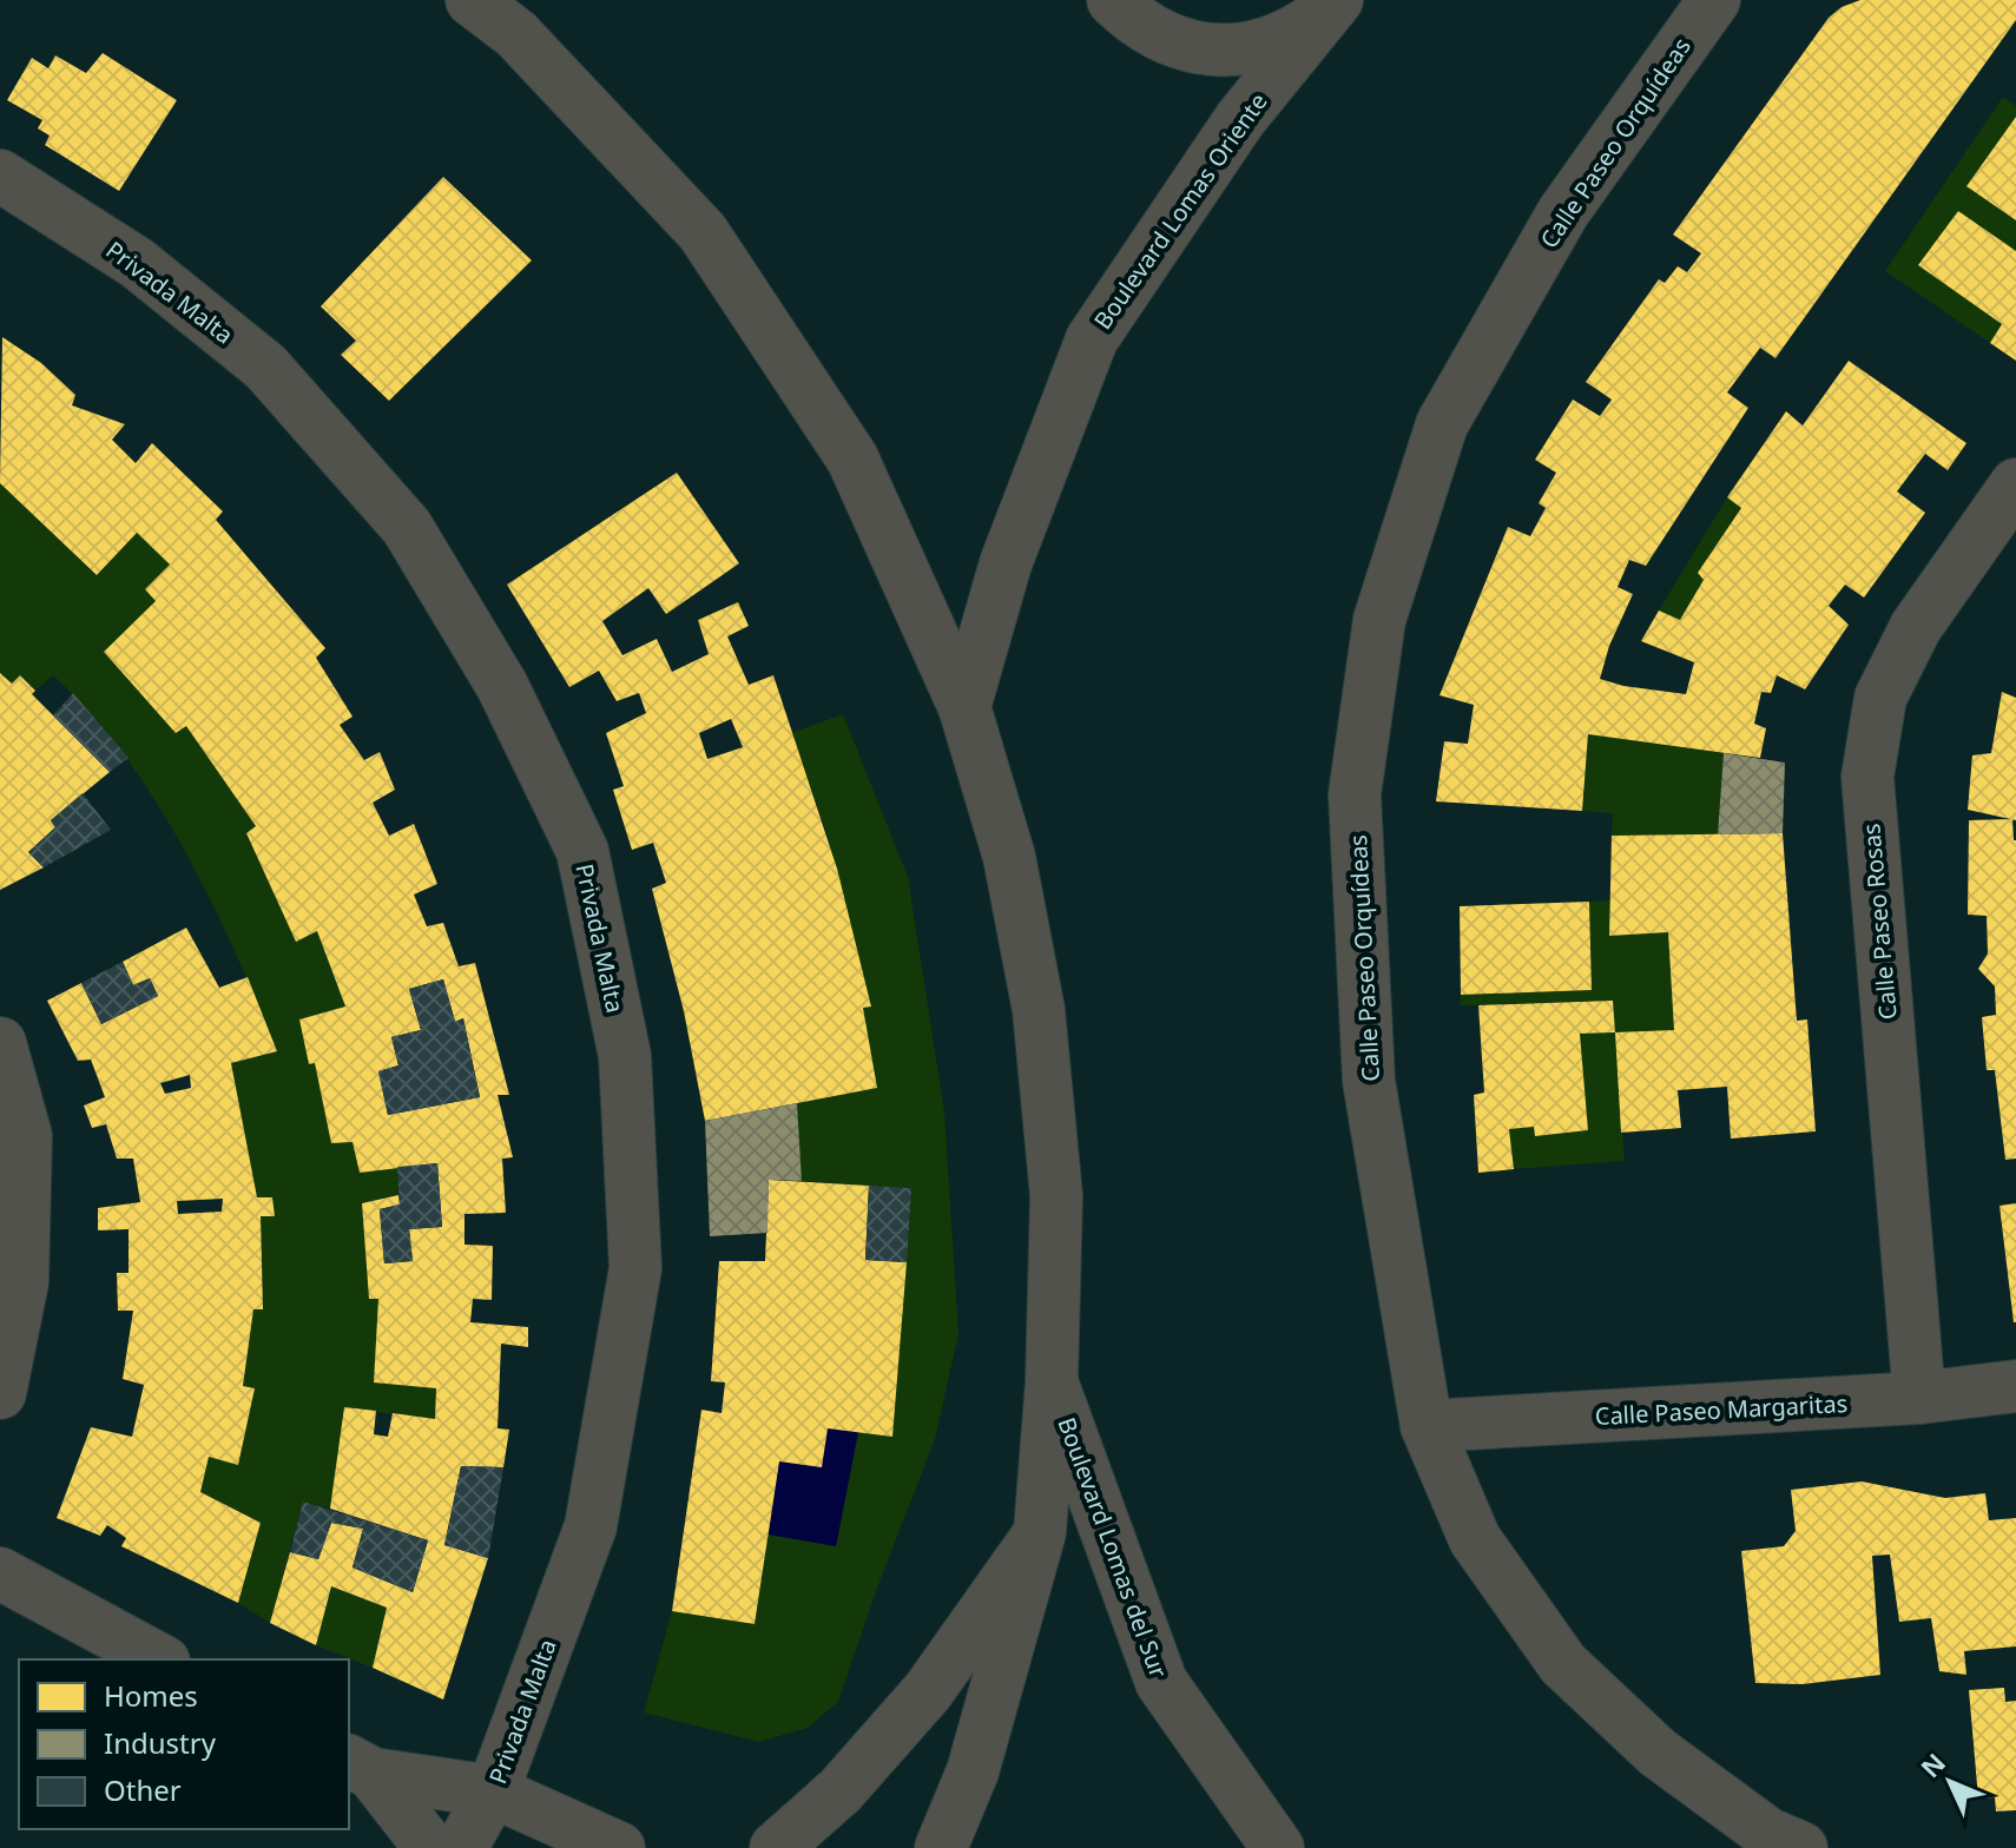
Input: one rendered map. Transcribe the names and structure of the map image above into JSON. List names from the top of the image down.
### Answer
{
  "streets": {
    "street": [
      "Calle Paseo Orquídeas",
      "Boulevard Lomas Oriente",
      "Privada Malta",
      "Calle Paseo Rosas",
      "Calle Paseo Margaritas",
      "Boulevard Lomas del Sur"
    ]
  },
  "crossings": [
    ["Calle Paseo Orquídeas", "Calle Paseo Margaritas"],
    ["Calle Paseo Rosas", "Calle Paseo Margaritas"]
  ],
  "legend": ["Homes", "Industry", "Other"],
  "north": "top left"
}
